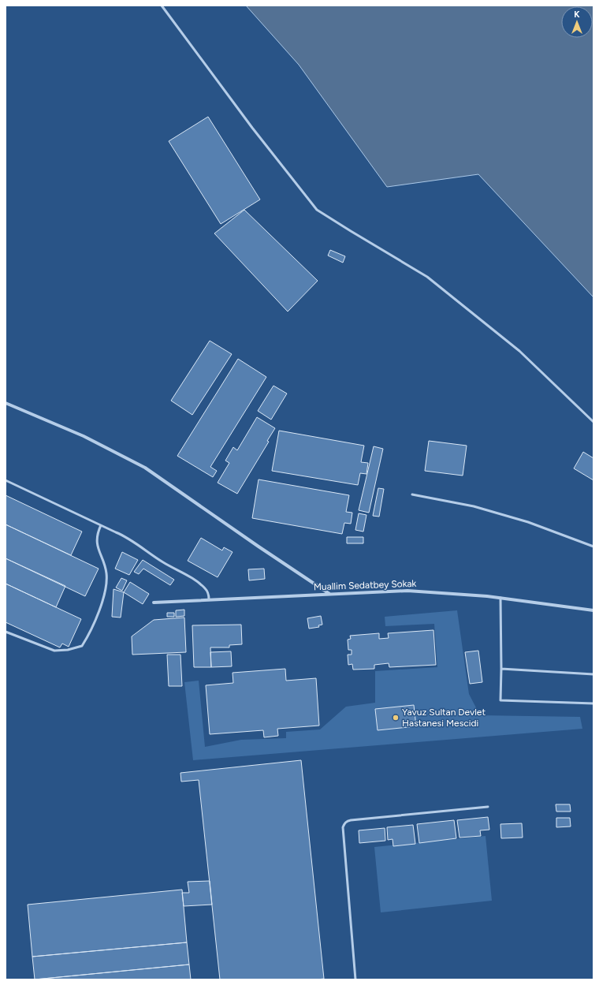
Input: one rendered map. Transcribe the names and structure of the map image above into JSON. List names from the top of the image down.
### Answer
{
  "streets": {
    "street": ["Muallim Sedatbey Sokak"]
  },
  "places": ["Yavuz Sultan Devlet Hastanesi Mescidi"],
  "north": "top"
}
